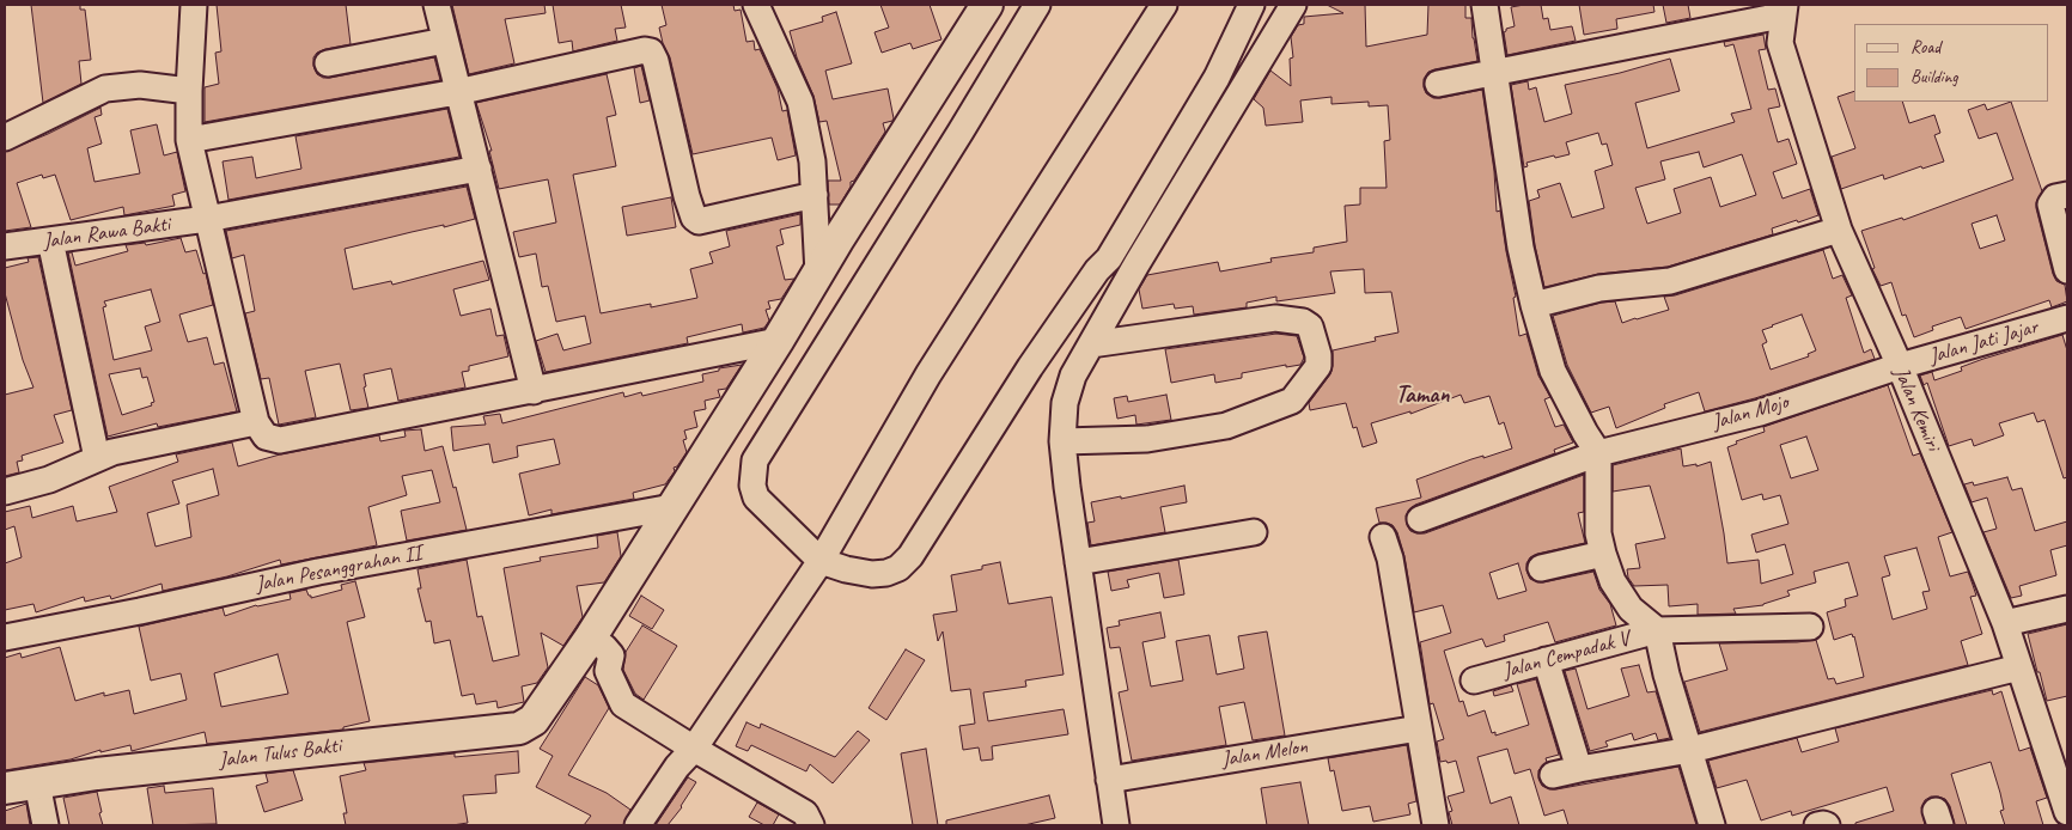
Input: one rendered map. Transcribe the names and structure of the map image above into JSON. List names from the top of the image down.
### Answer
{
  "streets": {
    "main road": ["Jalan Tulus Bakti"],
    "street": [
      "Jalan Rawa Bakti",
      "Jalan Jati Jajar",
      "Jalan Kemiri",
      "Jalan Mojo",
      "Jalan Pesanggrahan II",
      "Jalan Cempadak V",
      "Jalan Melon"
    ]
  },
  "crossings": [
    ["Jalan Jati Jajar", "Jalan Kemiri"],
    ["Jalan Jati Jajar", "Jalan Mojo"],
    ["Jalan Kemiri", "Jalan Mojo"],
    ["Jalan Pesanggrahan II", "Jalan Tulus Bakti"]
  ],
  "districts": ["Taman"],
  "legend": ["Road", "Building"]
}
